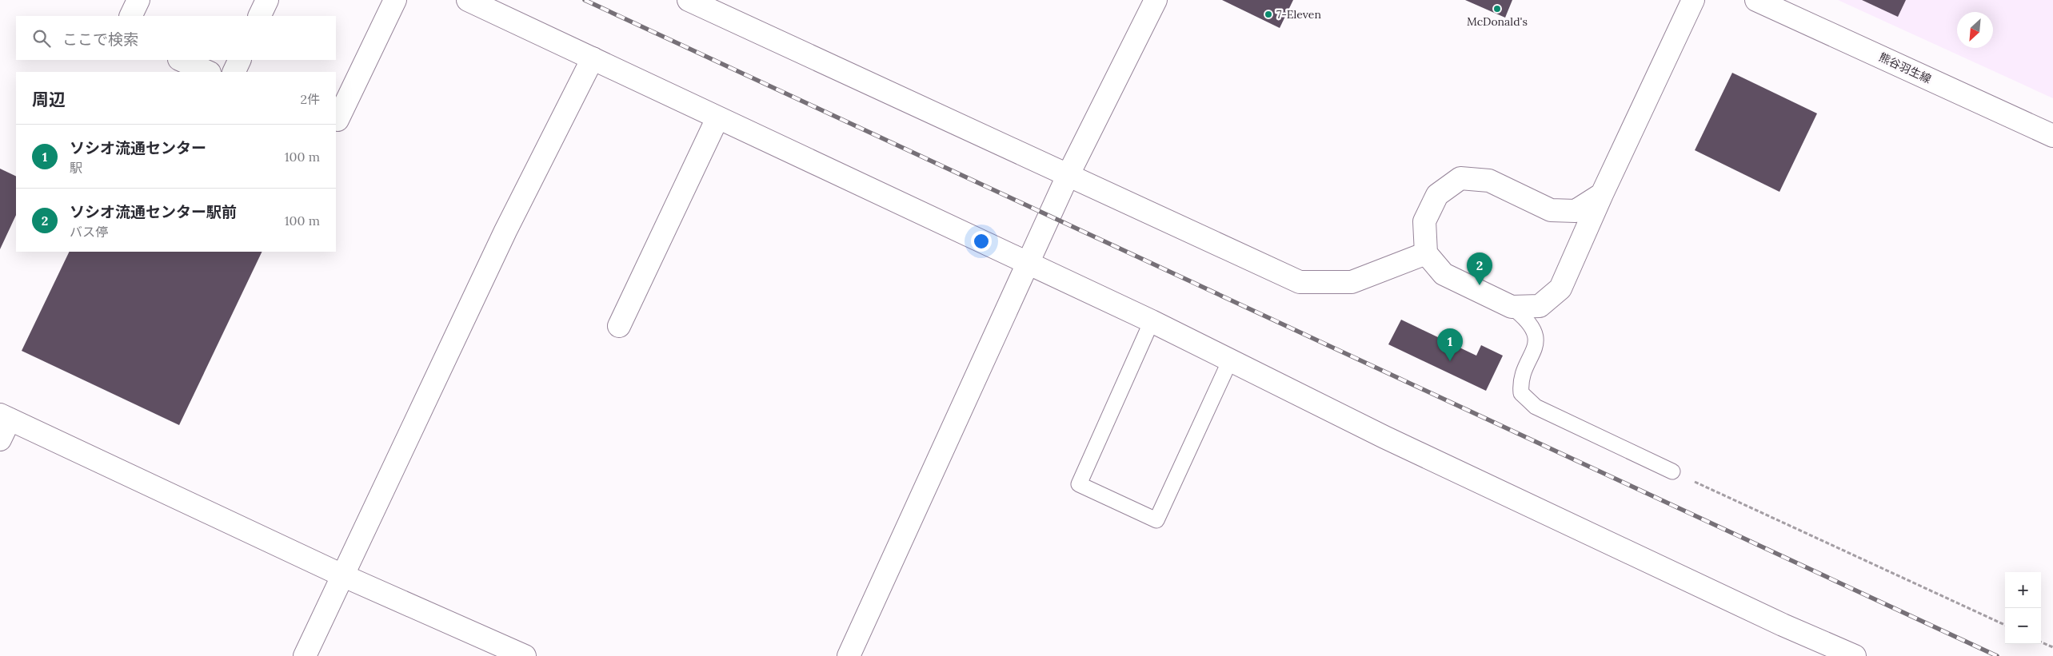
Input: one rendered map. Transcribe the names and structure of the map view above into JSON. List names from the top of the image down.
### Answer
{
  "streets": {
    "street": ["熊谷羽生線"]
  },
  "places": ["McDonald's", "7-Eleven"],
  "north": "bottom left",
  "page": {
    "search": "ここで検索",
    "heading": ["周辺", "2件"],
    "list": [
      {
        "mark": "1",
        "name": "ソシオ流通センター",
        "note": "駅",
        "value": "100 m"
      },
      {
        "mark": "2",
        "name": "ソシオ流通センター駅前",
        "note": "バス停",
        "value": "100 m"
      }
    ],
    "pins": ["2", "1"],
    "map_buttons": ["+", "−"]
  }
}
